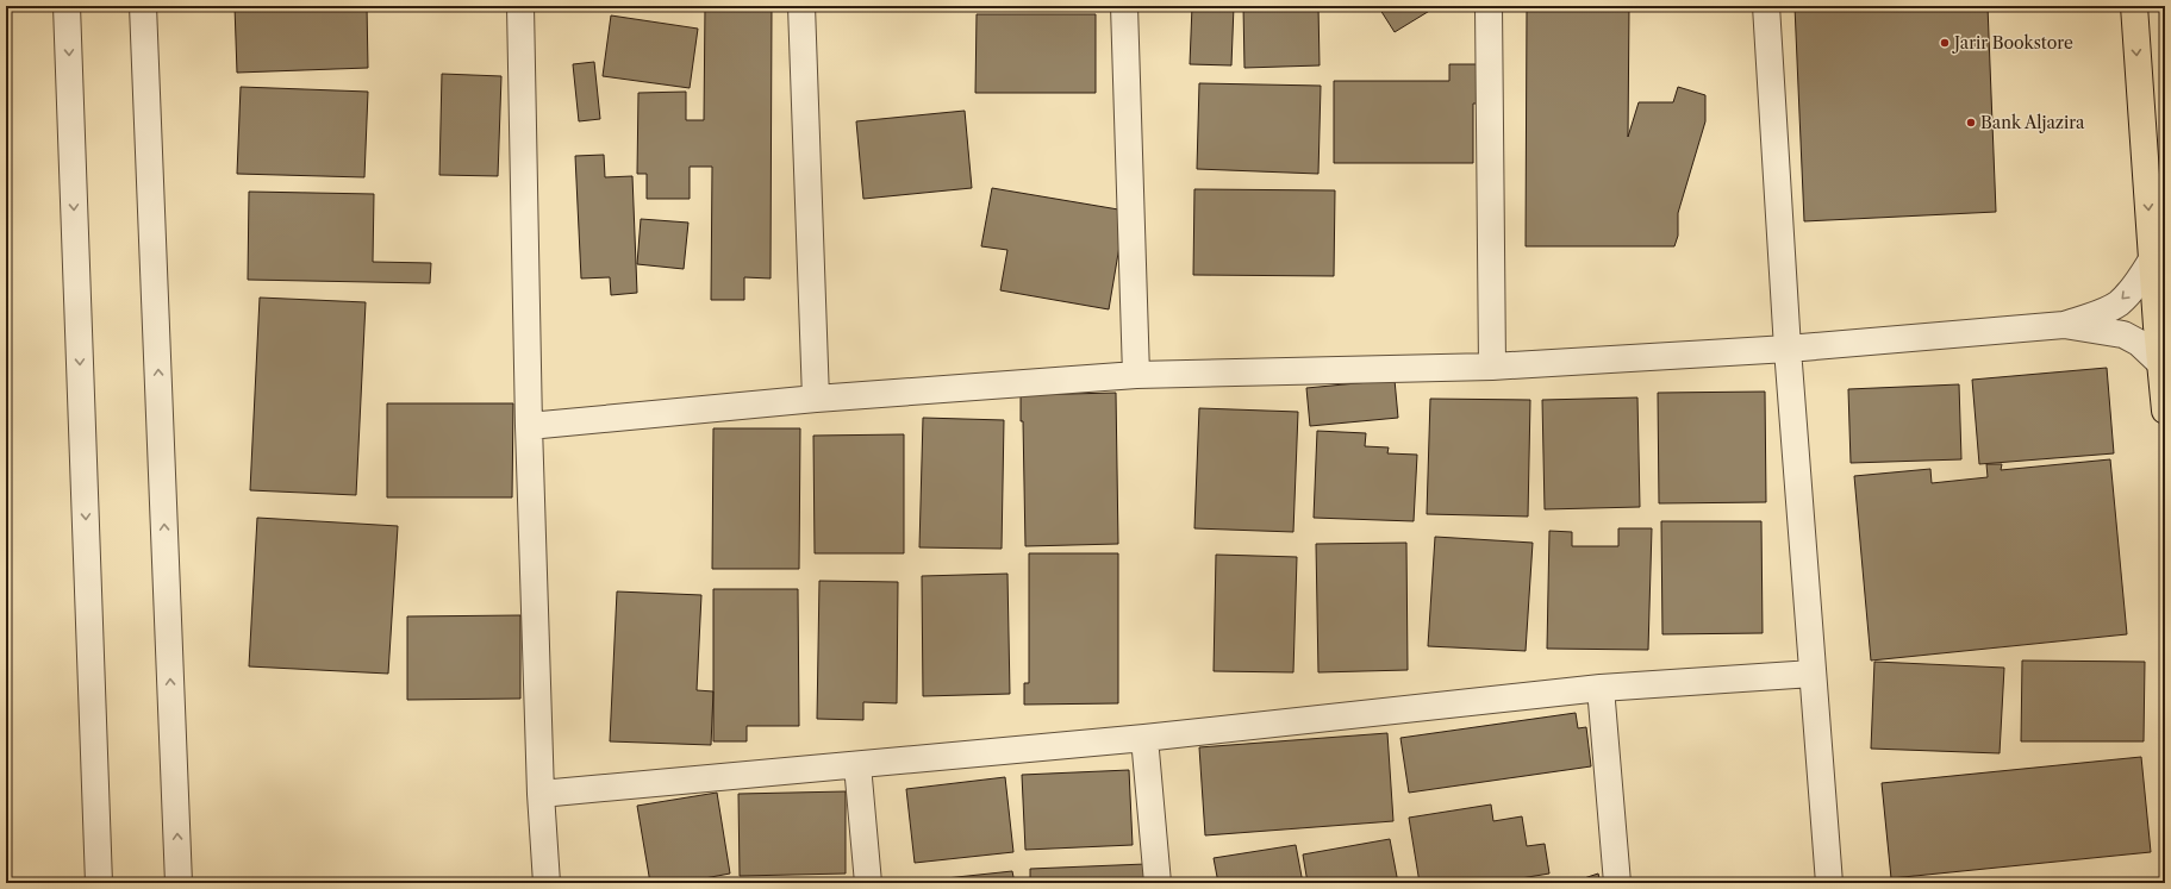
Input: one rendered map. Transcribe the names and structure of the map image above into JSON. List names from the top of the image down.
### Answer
{
  "places": ["Jarir Bookstore", "Bank Aljazira"]
}
